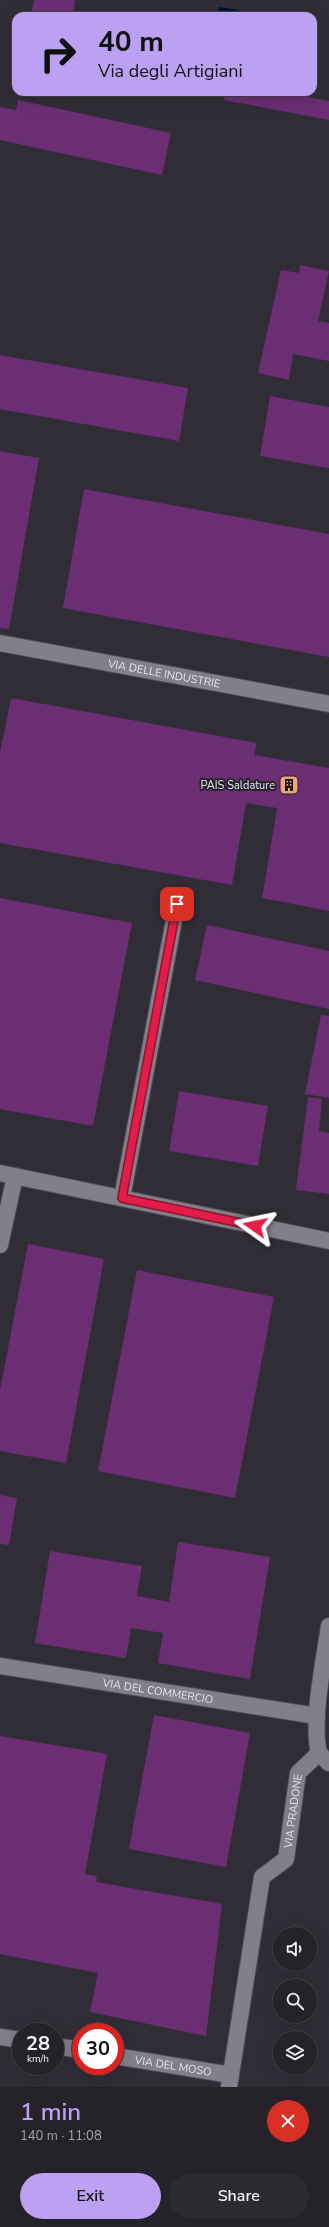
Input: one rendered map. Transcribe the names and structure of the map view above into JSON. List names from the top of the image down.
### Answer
{
  "streets": {
    "street": [
      "VIA DELLE INDUSTRIE",
      "VIA DEL COMMERCIO",
      "VIA PRADONE",
      "VIA DEL MOSO"
    ]
  },
  "crossings": [
    ["VIA DEL COMMERCIO", "VIA PRADONE"],
    ["VIA PRADONE", "VIA DEL MOSO"]
  ],
  "places": {
    "building": ["PAIS Saldature"]
  },
  "page": {
    "turn": ["40 m", "Via degli Artigiani"],
    "speed": "28 km/h",
    "limit": "30",
    "heading": ["1 min", "140 m · 11:08"],
    "buttons": ["Exit", "Share"]
  }
}
